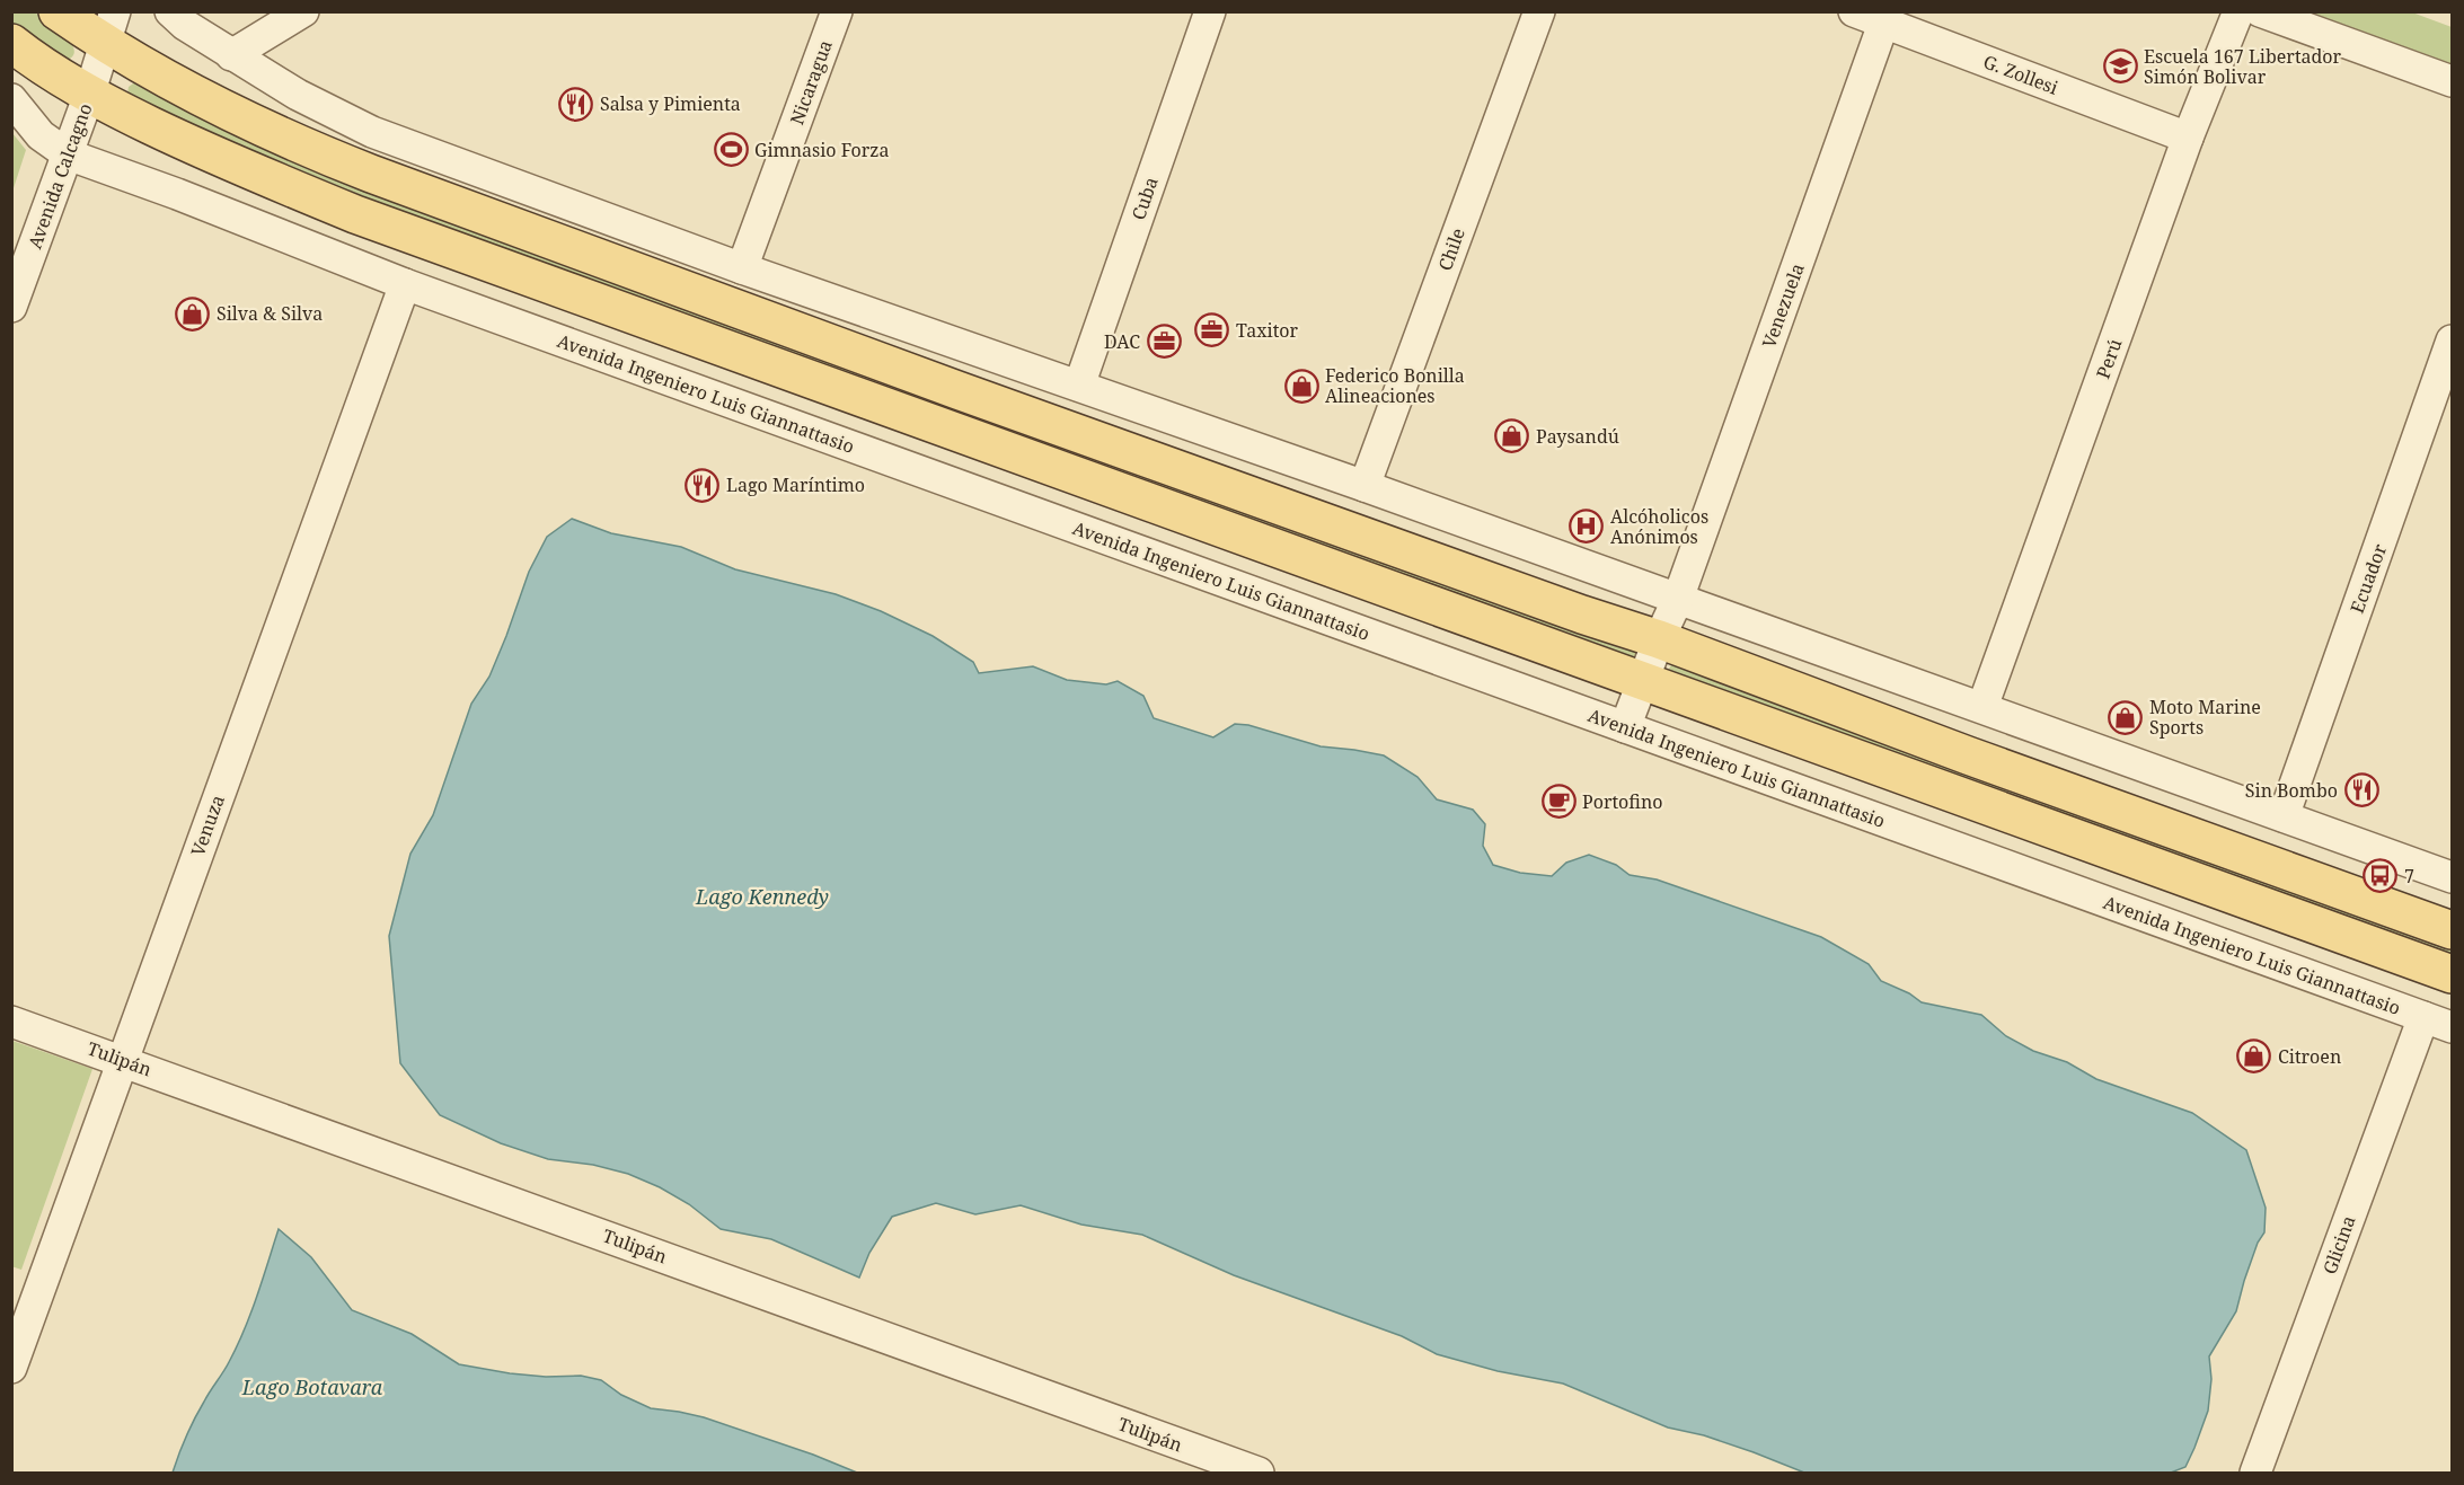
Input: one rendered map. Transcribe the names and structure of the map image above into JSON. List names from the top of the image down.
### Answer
{
  "streets": {
    "street": [
      "G. Zollesi",
      "Nicaragua",
      "Avenida Calcagno",
      "Cuba",
      "Chile",
      "Venezuela",
      "Perú",
      "Avenida Ingeniero Luis Giannattasio",
      "Ecuador",
      "Venuza",
      "Tulipán",
      "Glicina"
    ]
  },
  "crossings": [
    ["G. Zollesi", "Venezuela"],
    ["G. Zollesi", "Perú"],
    ["Avenida Calcagno", "Avenida Ingeniero Luis Giannattasio"],
    ["Venezuela", "Avenida Ingeniero Luis Giannattasio"],
    ["Avenida Ingeniero Luis Giannattasio", "Venuza"],
    ["Avenida Ingeniero Luis Giannattasio", "Glicina"],
    ["Venuza", "Tulipán"]
  ],
  "water": ["Lago Kennedy", "Lago Botavara"],
  "places": {
    "school or university": ["Escuela 167 Libertador Simón Bolivar"],
    "restaurant": ["Salsa y Pimienta", "Lago Maríntimo", "Sin Bombo"],
    "sports": ["Gimnasio Forza"],
    "shop": [
      "Silva & Silva",
      "Federico Bonilla Alineaciones",
      "Paysandú",
      "Moto Marine Sports",
      "Citroen"
    ],
    "office": ["Taxitor", "DAC"],
    "hospital": ["Alcóholicos Anónimos"],
    "cafe": ["Portofino"],
    "bus stop": ["7"]
  }
}
